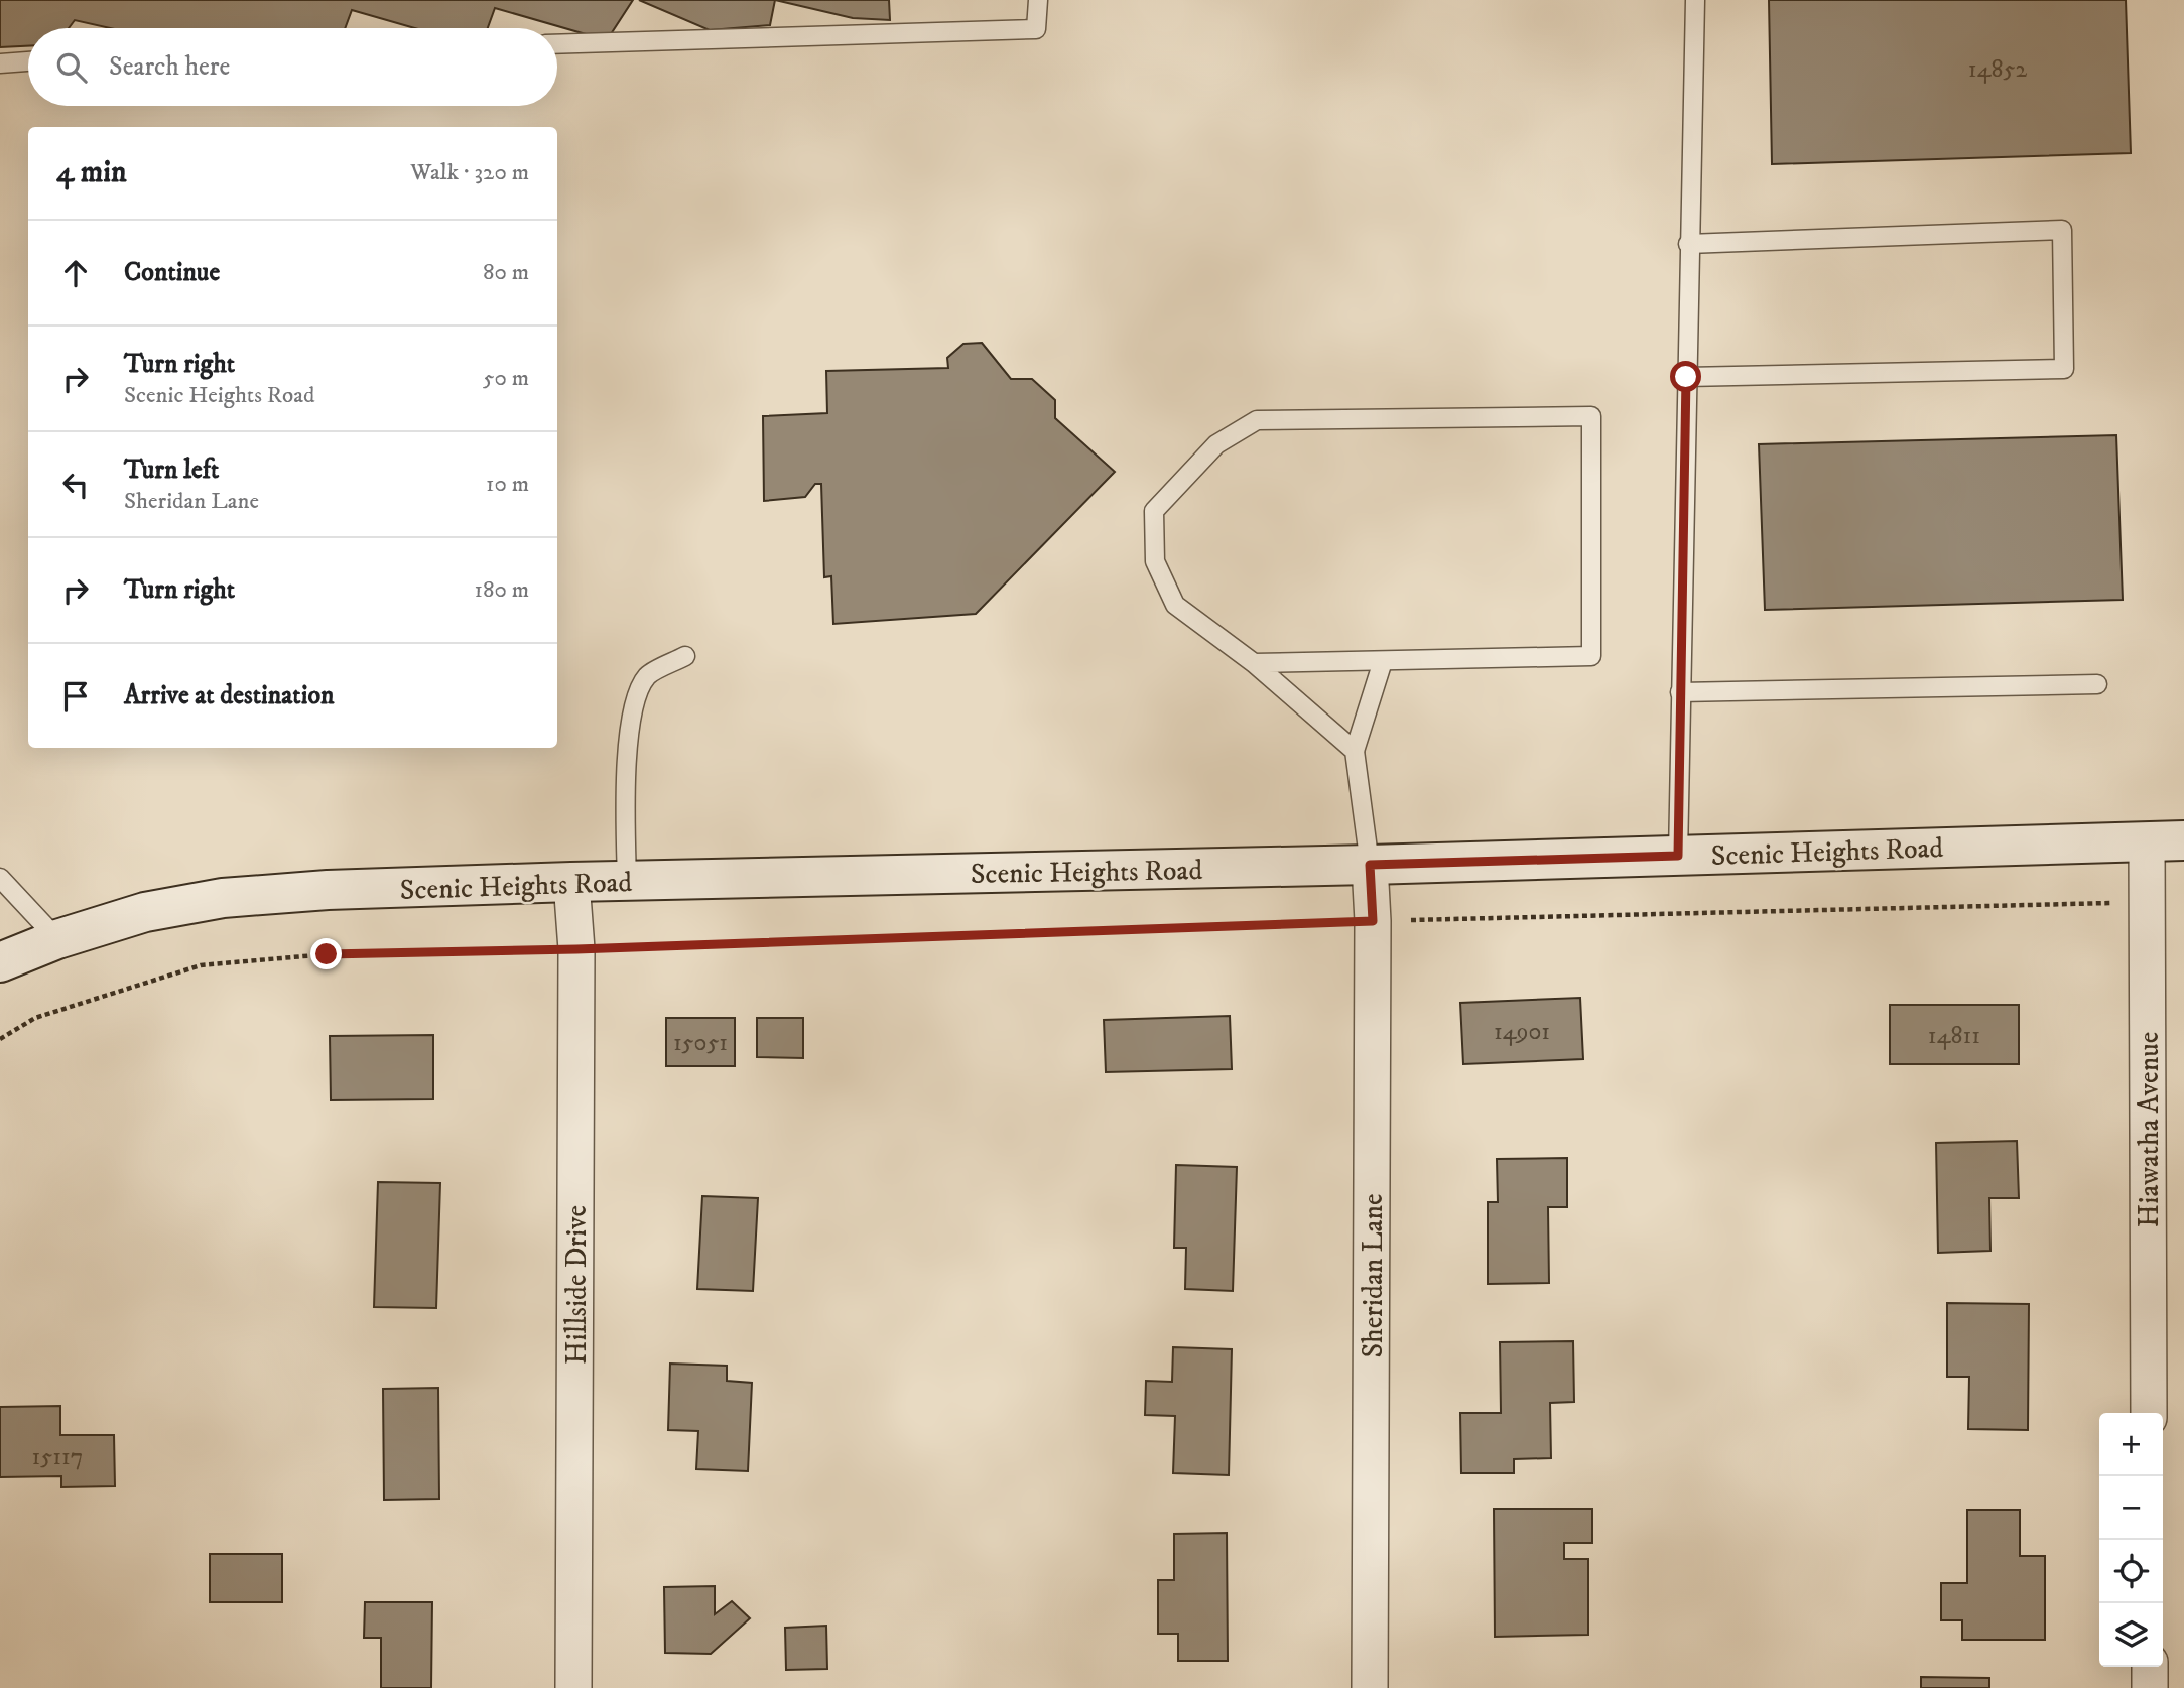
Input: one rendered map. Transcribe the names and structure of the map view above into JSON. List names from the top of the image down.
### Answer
{
  "streets": {
    "street": [
      "Scenic Heights Road",
      "Hiawatha Avenue",
      "Sheridan Lane",
      "Hillside Drive"
    ]
  },
  "crossings": [
    ["Scenic Heights Road", "Hiawatha Avenue"],
    ["Scenic Heights Road", "Sheridan Lane"],
    ["Scenic Heights Road", "Hillside Drive"]
  ],
  "house_numbers": [
    "14852",
    "14901",
    "14811",
    "15051",
    "15117"
  ],
  "page": {
    "search": "Search here",
    "heading": ["4 min", "Walk · 320 m"],
    "list": [
      ["Continue", "80 m"],
      ["Turn right", "Scenic Heights Road", "50 m"],
      ["Turn left", "Sheridan Lane", "10 m"],
      ["Turn right", "180 m"],
      "Arrive at destination"
    ],
    "map_buttons": ["+", "−"]
  }
}
